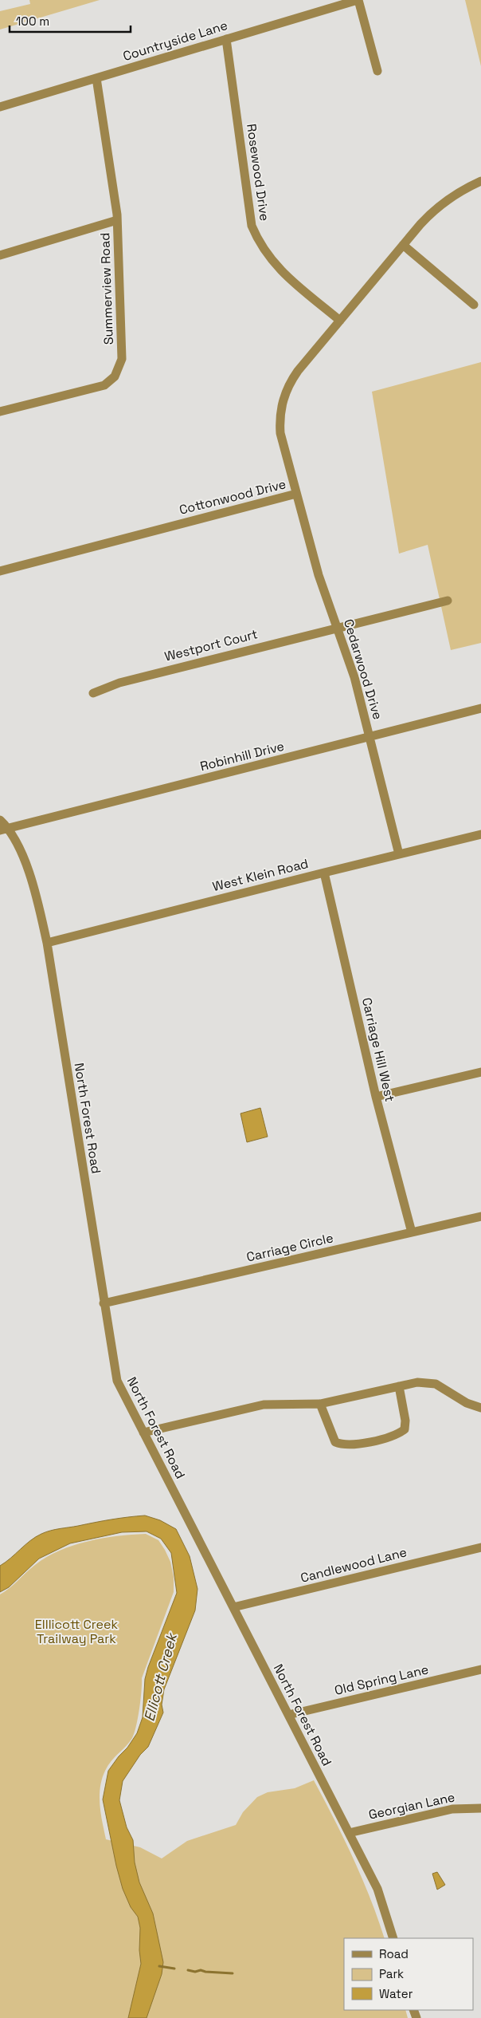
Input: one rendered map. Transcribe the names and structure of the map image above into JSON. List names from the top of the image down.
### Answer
{
  "streets": {
    "street": [
      "Countryside Lane",
      "Rosewood Drive",
      "Summerview Road",
      "Cottonwood Drive",
      "Westport Court",
      "Cedarwood Drive",
      "Robinhill Drive",
      "West Klein Road",
      "Carriage Hill West",
      "North Forest Road",
      "Carriage Circle",
      "Candlewood Lane",
      "Old Spring Lane",
      "Georgian Lane"
    ]
  },
  "crossings": [
    ["Countryside Lane", "Rosewood Drive"],
    ["Countryside Lane", "Summerview Road"],
    ["Rosewood Drive", "Cottonwood Drive"],
    ["Cottonwood Drive", "Cedarwood Drive"],
    ["Westport Court", "Cedarwood Drive"],
    ["Cedarwood Drive", "Robinhill Drive"],
    ["Cedarwood Drive", "West Klein Road"],
    ["Robinhill Drive", "North Forest Road"],
    ["West Klein Road", "Carriage Hill West"],
    ["West Klein Road", "North Forest Road"],
    ["Carriage Hill West", "Carriage Circle"],
    ["North Forest Road", "Carriage Circle"],
    ["North Forest Road", "Candlewood Lane"],
    ["North Forest Road", "Old Spring Lane"],
    ["North Forest Road", "Georgian Lane"]
  ],
  "water": ["Ellicott Creek"],
  "parks": ["Elllicott Creek Trailway Park"],
  "legend": ["Road", "Park", "Water"],
  "scale_bar": "100 m"
}
